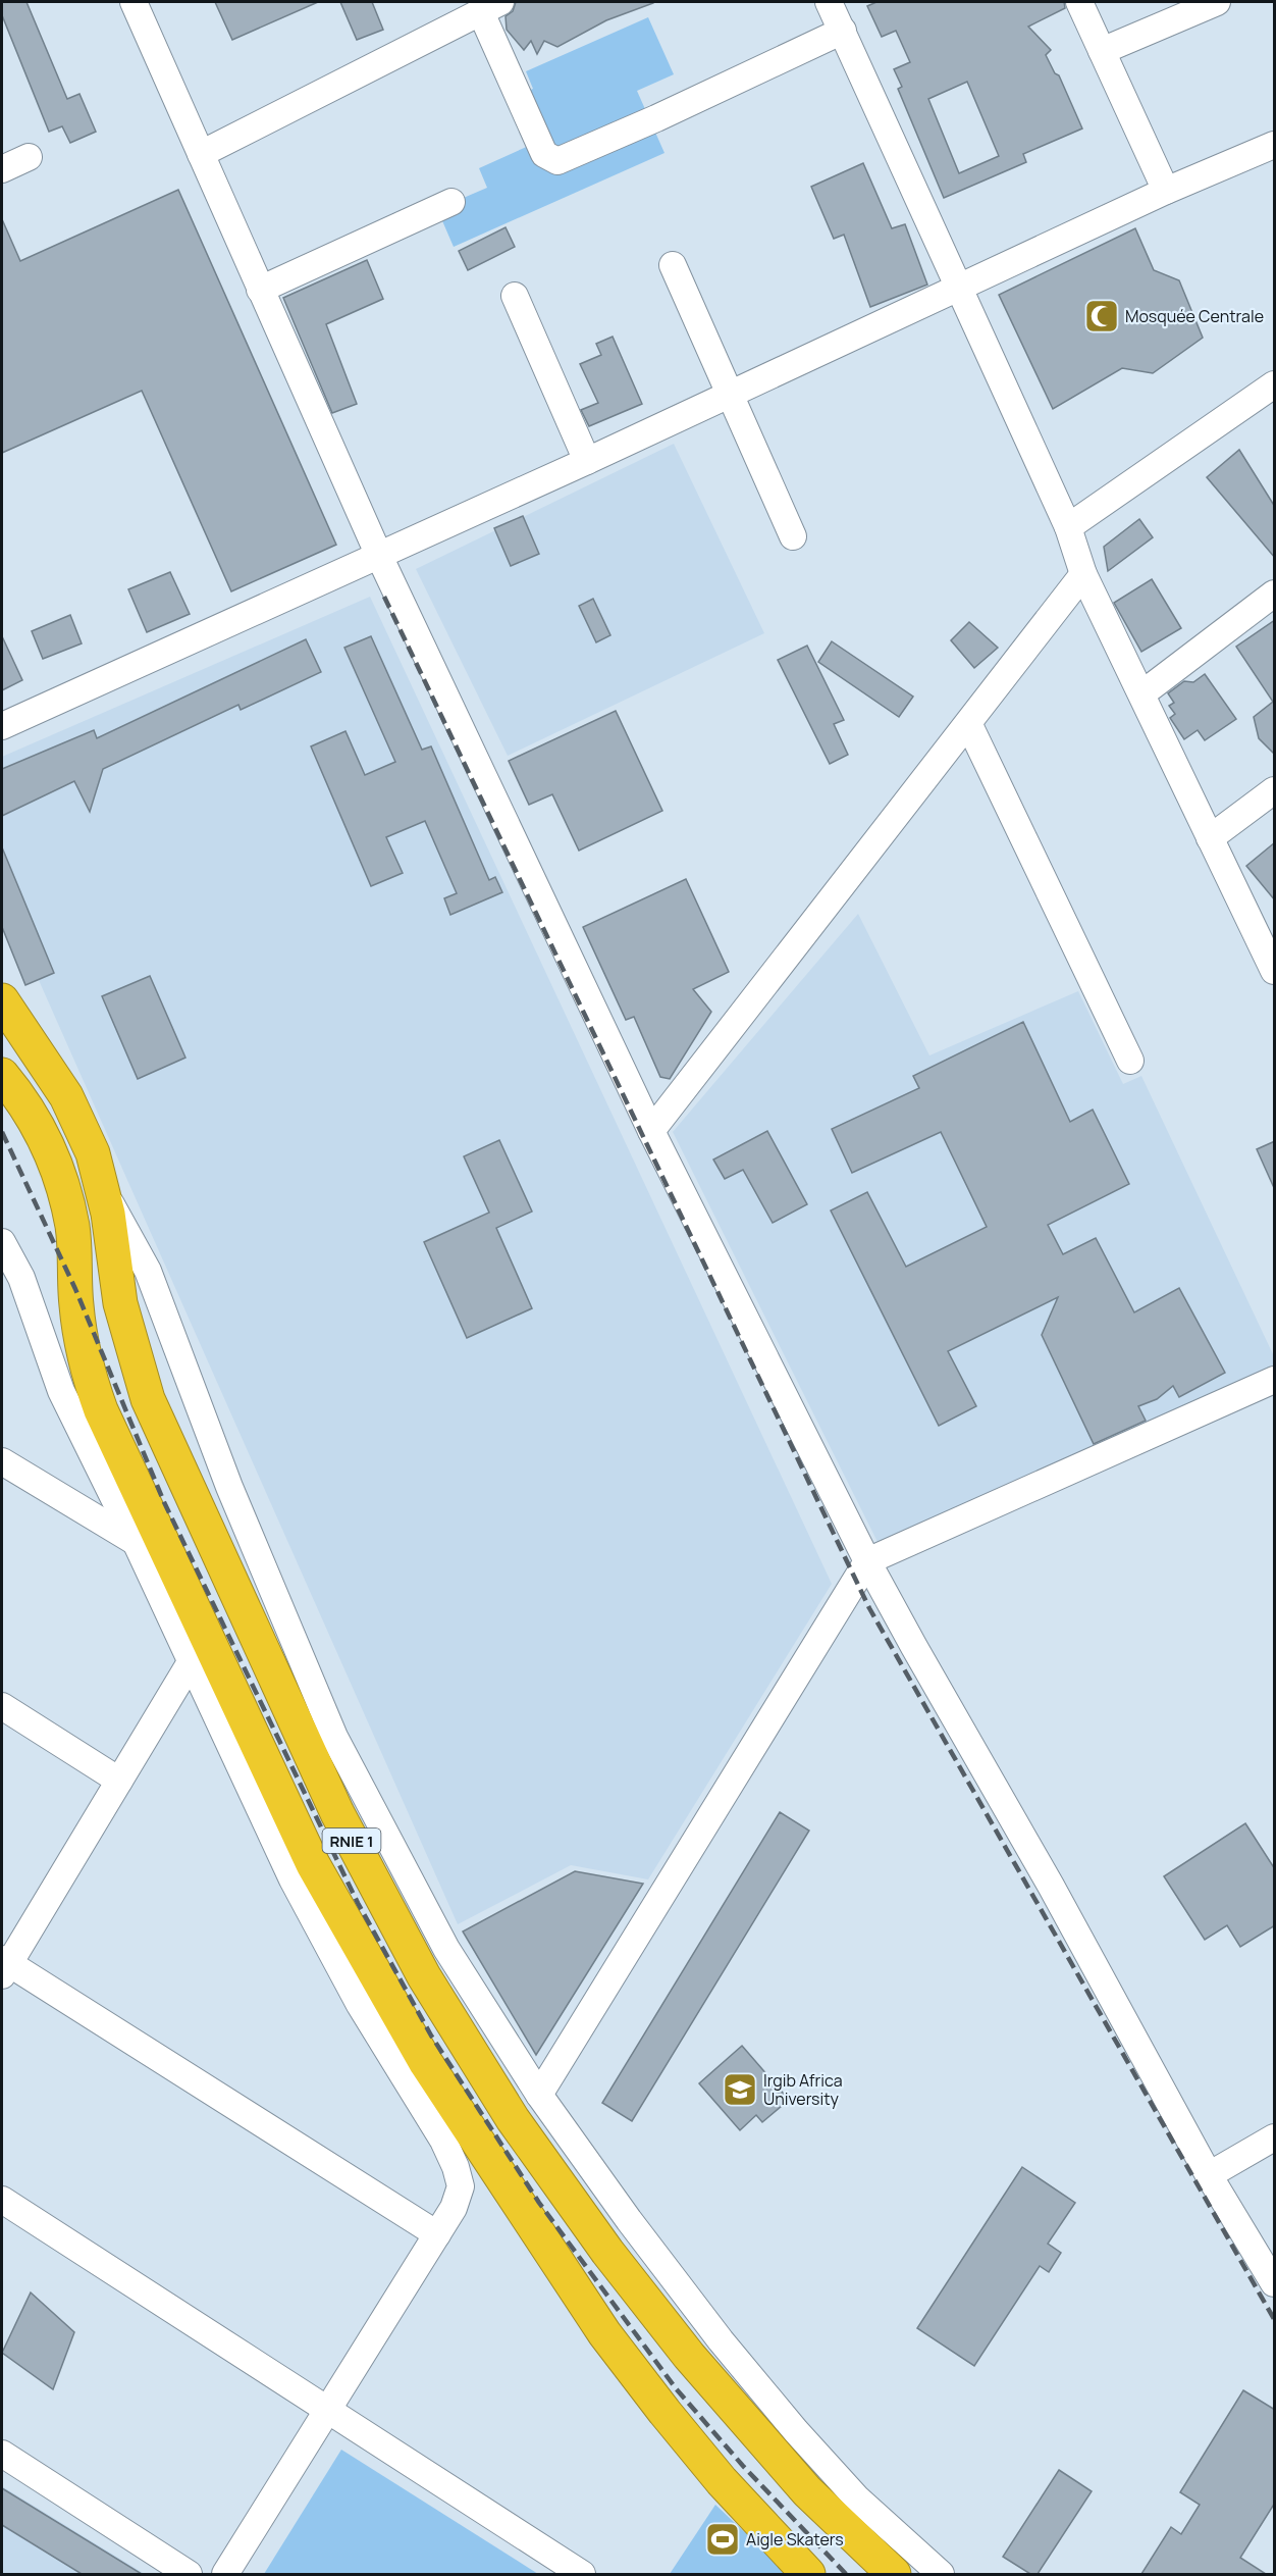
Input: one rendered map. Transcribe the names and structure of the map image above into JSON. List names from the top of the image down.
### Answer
{
  "streets": {
    "highway": ["RNIE 1"]
  },
  "places": {
    "mosque": ["Mosquée Centrale"],
    "school or university": ["Irgib Africa University"],
    "sports": ["Aigle Skaters"]
  }
}
